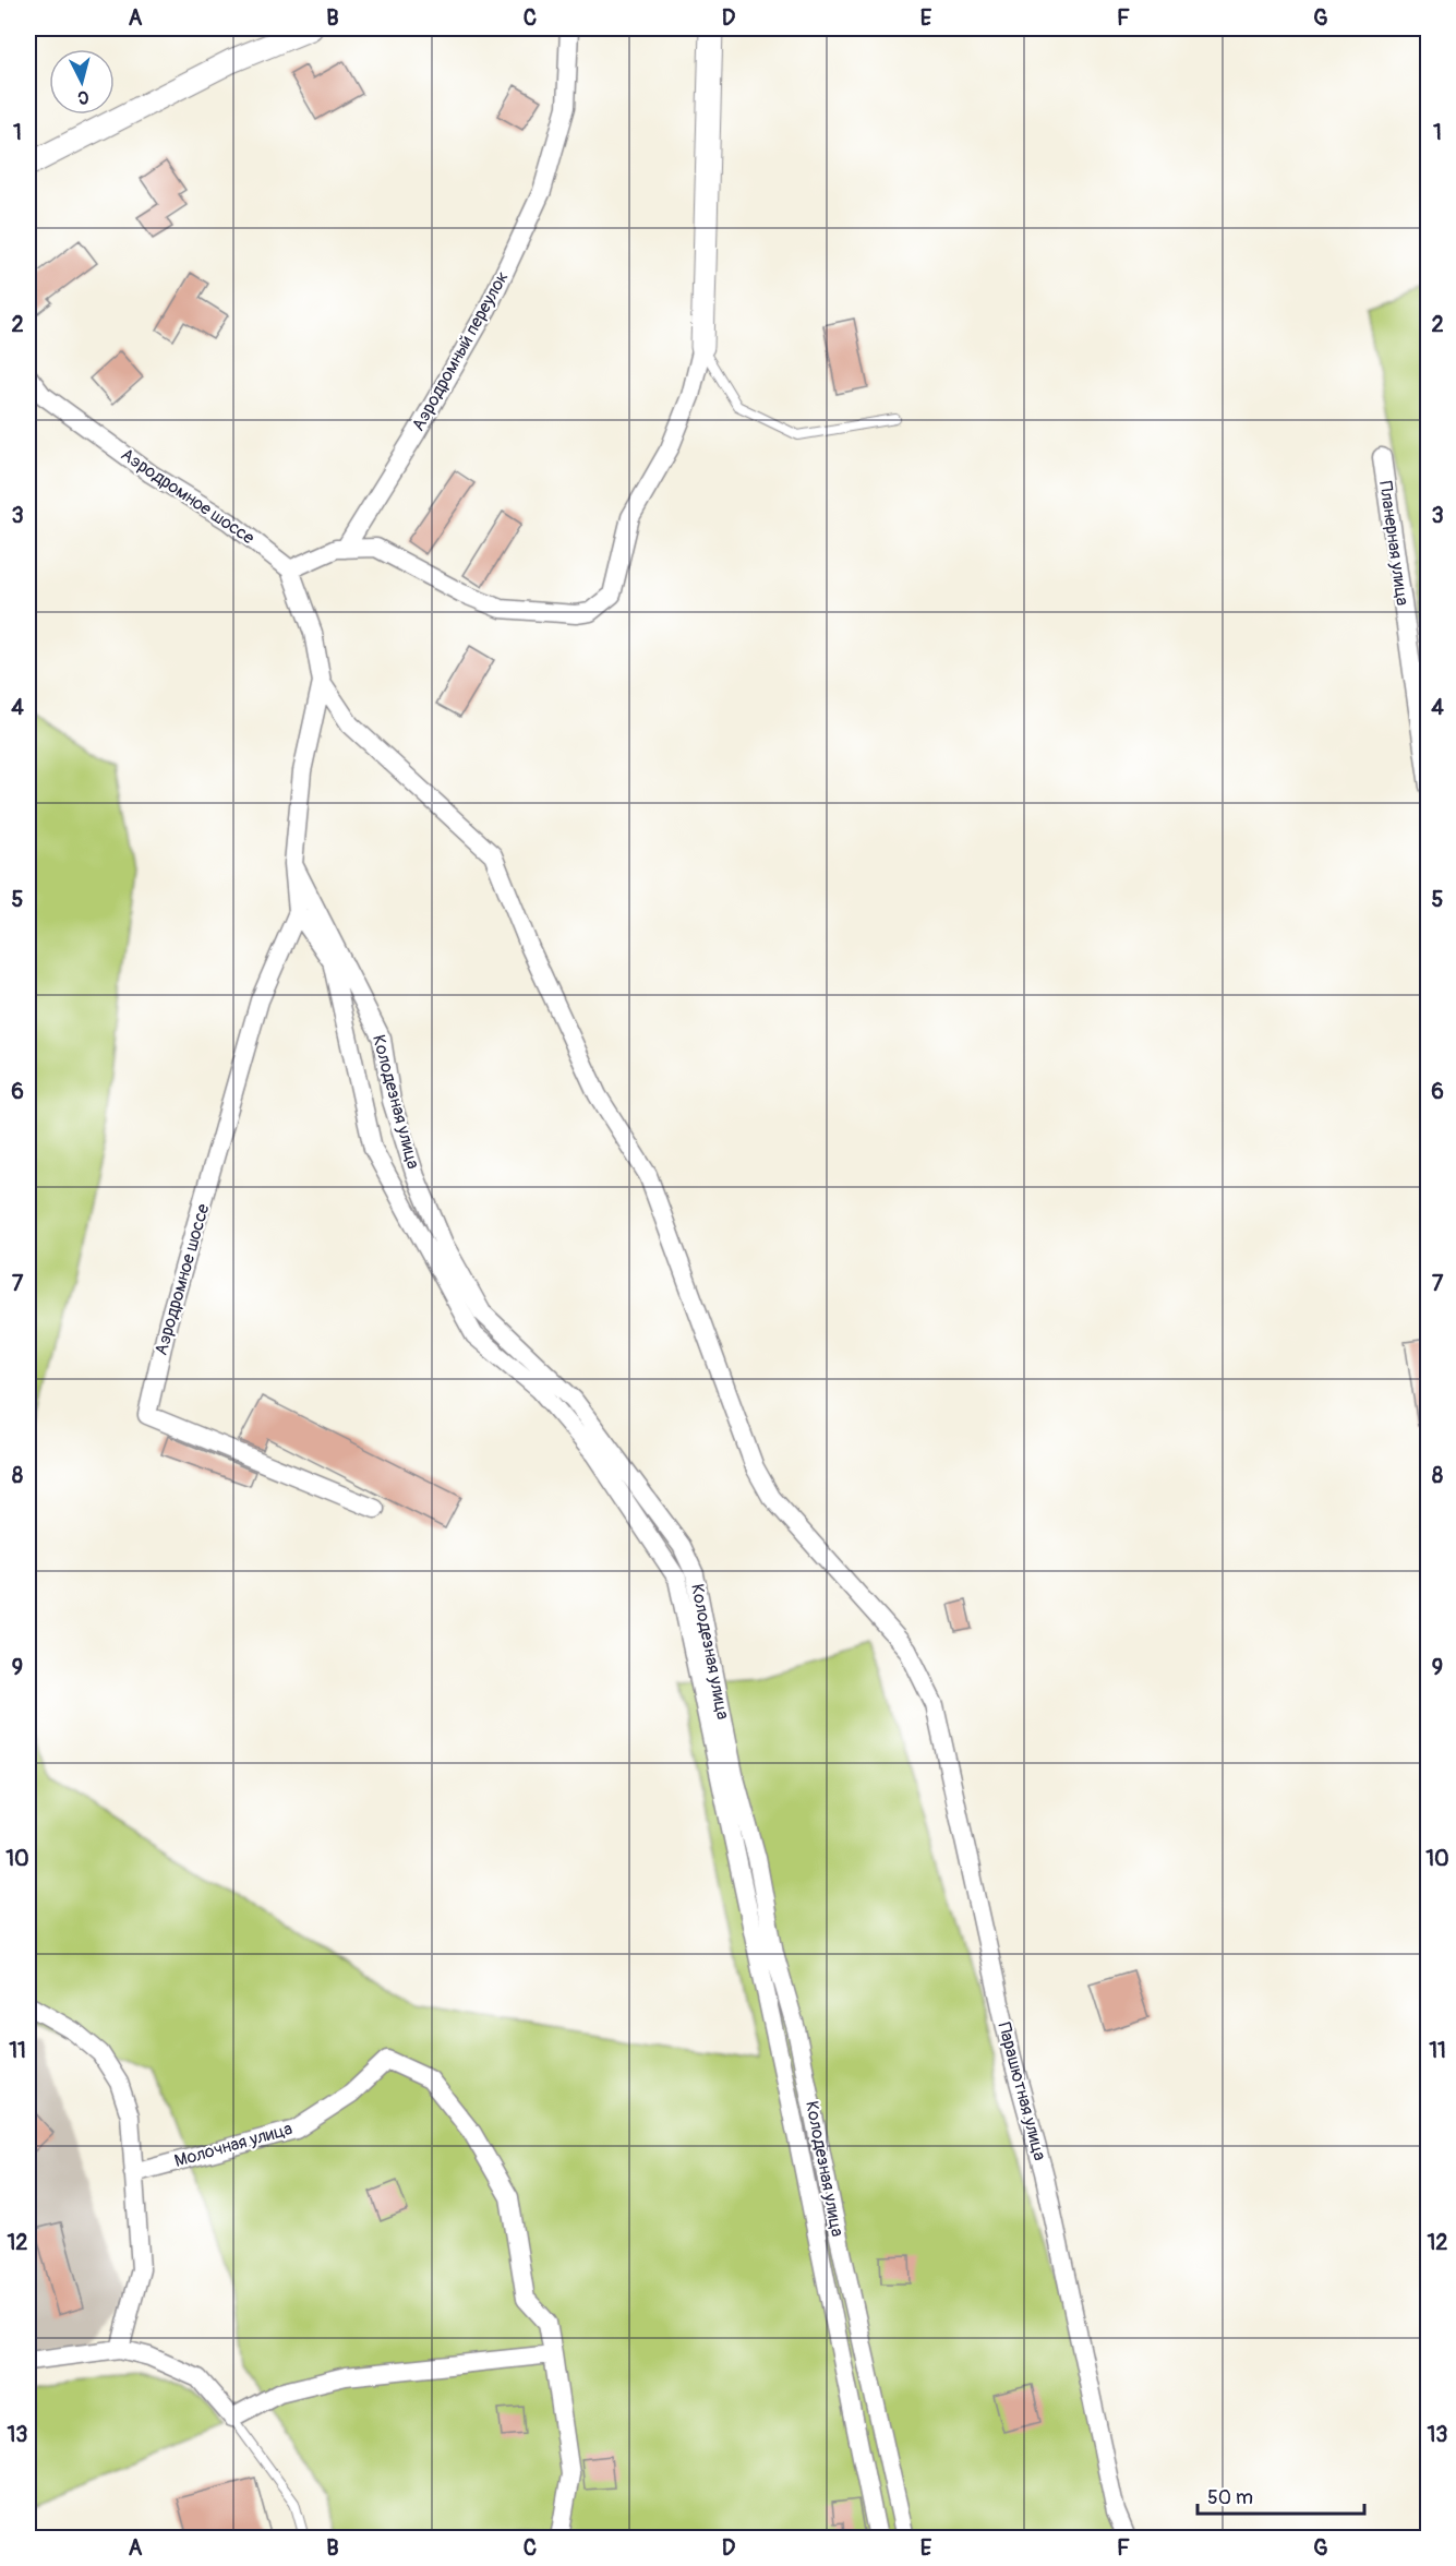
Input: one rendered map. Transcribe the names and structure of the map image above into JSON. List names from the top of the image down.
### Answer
{
  "streets": {
    "street": [
      "Аэродромный переулок",
      "Аэродромное шоссе",
      "Планерная улица",
      "Колодезная улица",
      "Парашютная улица",
      "Молочная улица"
    ]
  },
  "crossings": [
    ["Аэродромное шоссе", "Колодезная улица"],
    ["Аэродромное шоссе", "Парашютная улица"]
  ],
  "scale_bar": "50 m",
  "north": "bottom",
  "grid": {
    "columns": [
      "A",
      "B",
      "C",
      "D",
      "E",
      "F",
      "G"
    ],
    "rows": [
      "1",
      "2",
      "3",
      "4",
      "5",
      "6",
      "7",
      "8",
      "9",
      "10",
      "11",
      "12",
      "13"
    ]
  }
}
